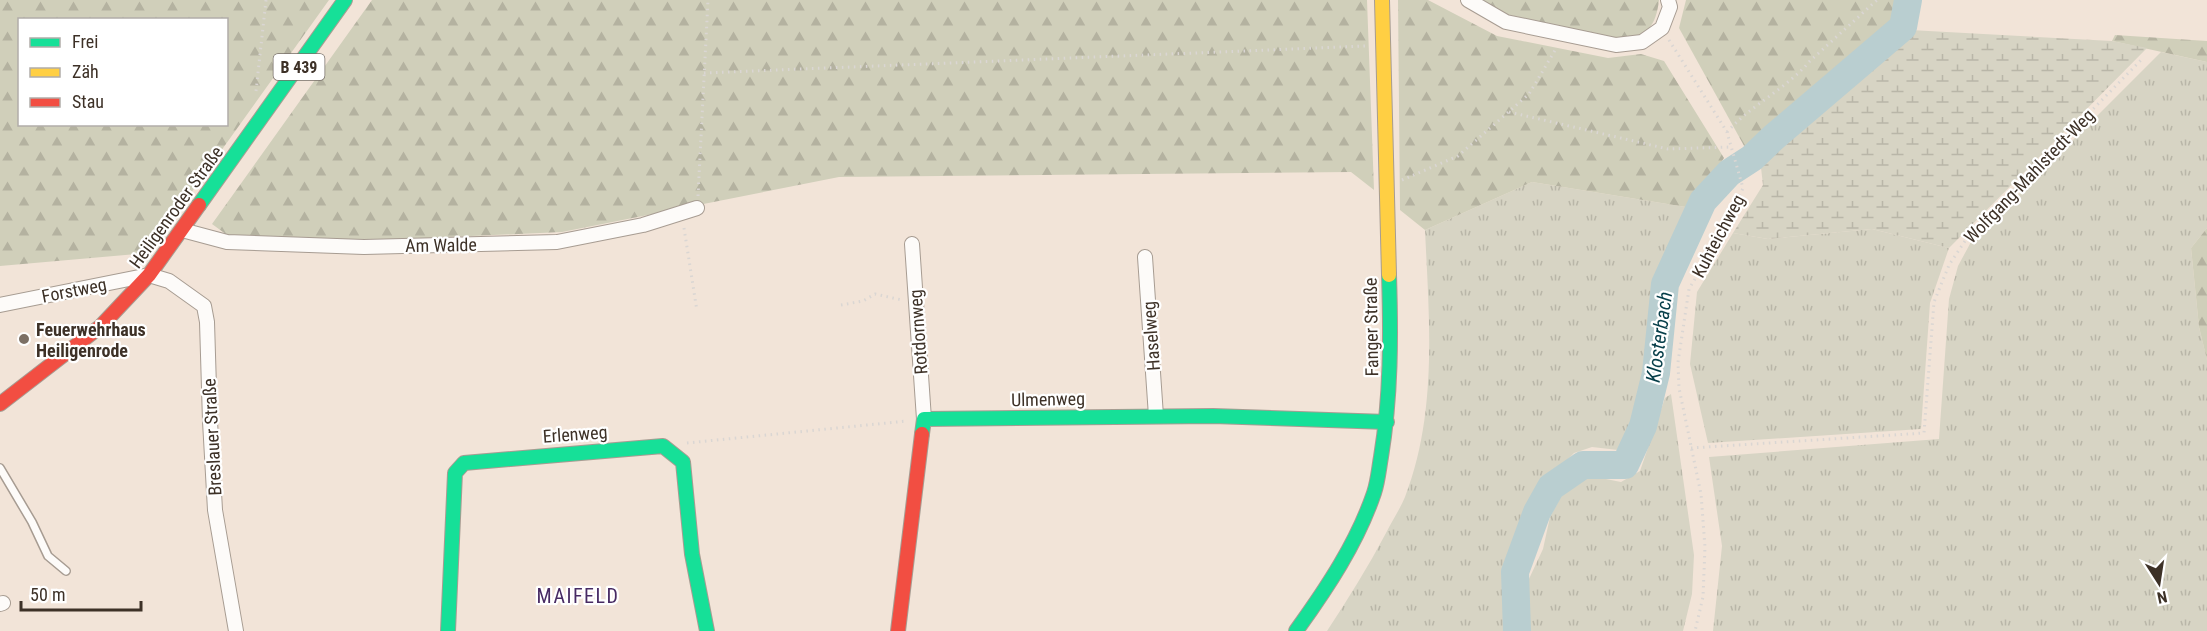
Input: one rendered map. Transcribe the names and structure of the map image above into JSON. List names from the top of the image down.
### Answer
{
  "streets": {
    "street": [
      "B 439",
      "Heiligenroder Straße",
      "Am Walde",
      "Forstweg",
      "Fanger Straße",
      "Rotdornweg",
      "Haselweg",
      "Ulmenweg",
      "Erlenweg",
      "Breslauer Straße"
    ],
    "path": ["Wolfgang-Mahlstedt-Weg", "Kuhteichweg"]
  },
  "crossings": [
    ["Wolfgang-Mahlstedt-Weg", "Kuhteichweg"],
    ["Heiligenroder Straße", "Am Walde"],
    ["Heiligenroder Straße", "Forstweg"],
    ["Heiligenroder Straße", "Breslauer Straße"],
    ["Forstweg", "Breslauer Straße"],
    ["Fanger Straße", "Ulmenweg"],
    ["Rotdornweg", "Ulmenweg"],
    ["Haselweg", "Ulmenweg"]
  ],
  "districts": ["MAIFELD"],
  "water": ["Klosterbach"],
  "places": ["Feuerwehrhaus Heiligenrode"],
  "legend": ["Frei", "Zäh", "Stau"],
  "scale_bar": "50 m",
  "north": "bottom"
}
